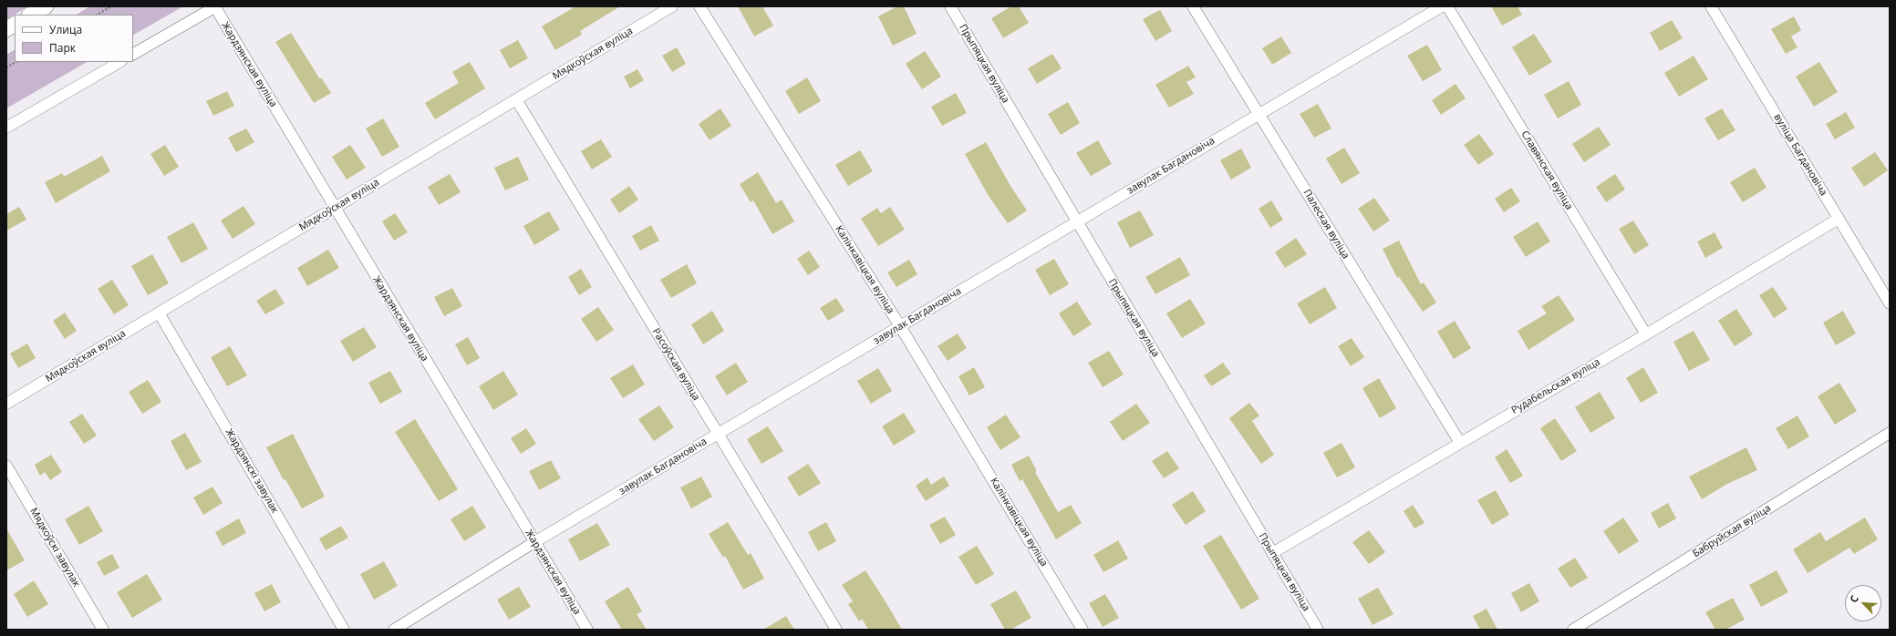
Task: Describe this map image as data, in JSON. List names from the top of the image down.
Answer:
{
  "streets": {
    "street": [
      "Мядкоўская вуліца",
      "Прыпяцкая вуліца",
      "Жардзянская вуліца",
      "вуліца Багдановіча",
      "завулак Багдановіча",
      "Славянская вуліца",
      "Палеская вуліца",
      "Калінкавіцкая вуліца",
      "Расоўская вуліца",
      "Рудабельская вуліца",
      "Жардзянскі завулак",
      "Бабруйская вуліца",
      "Мядкоўскі завулак"
    ]
  },
  "crossings": [
    ["Мядкоўская вуліца", "Жардзянская вуліца"],
    ["Мядкоўская вуліца", "Расоўская вуліца"],
    ["Мядкоўская вуліца", "Жардзянскі завулак"],
    ["Прыпяцкая вуліца", "завулак Багдановіча"],
    ["Прыпяцкая вуліца", "Рудабельская вуліца"],
    ["Жардзянская вуліца", "завулак Багдановіча"],
    ["вуліца Багдановіча", "Рудабельская вуліца"],
    ["завулак Багдановіча", "Палеская вуліца"],
    ["завулак Багдановіча", "Калінкавіцкая вуліца"],
    ["завулак Багдановіча", "Расоўская вуліца"],
    ["Славянская вуліца", "Рудабельская вуліца"],
    ["Палеская вуліца", "Рудабельская вуліца"]
  ],
  "legend": ["Улица", "Парк"],
  "north": "top left"
}
